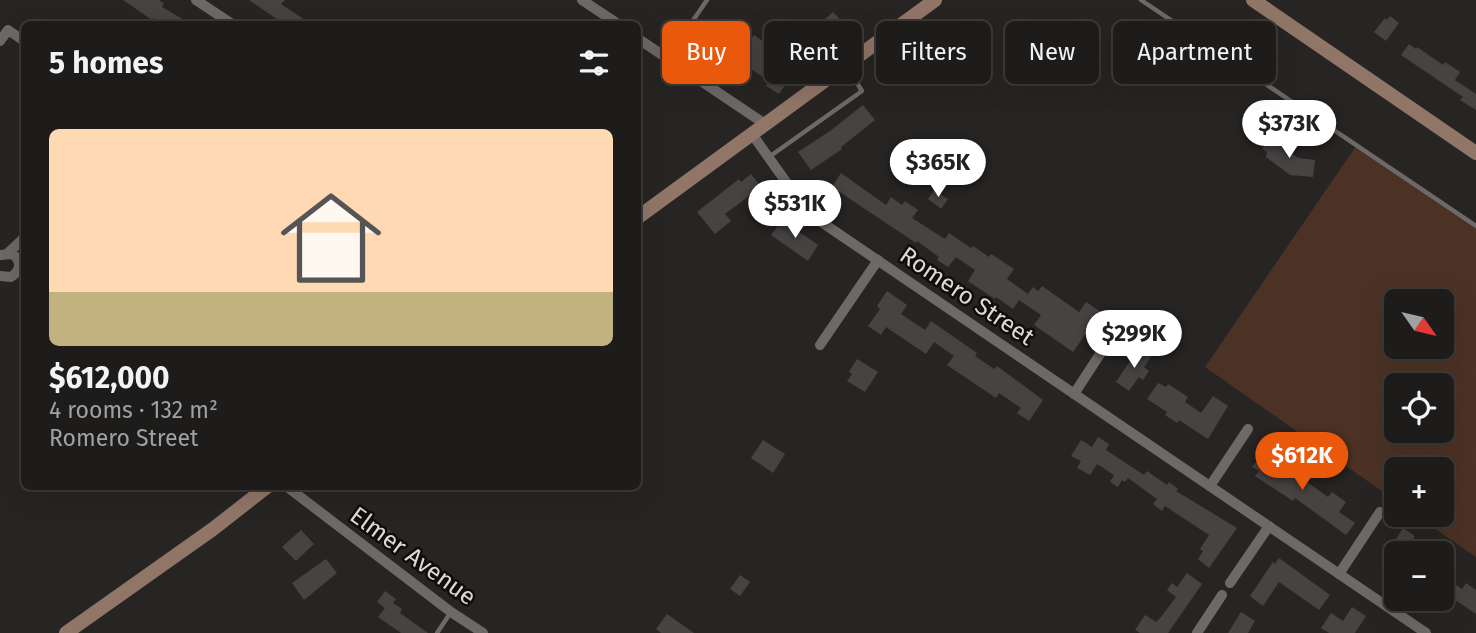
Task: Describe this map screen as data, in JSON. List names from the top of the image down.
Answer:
{
  "streets": {
    "street": ["Romero Street", "Elmer Avenue"]
  },
  "north": "bottom right",
  "page": {
    "chip": [
      "Buy",
      "Rent",
      "Filters",
      "New",
      "Apartment"
    ],
    "heading": "5 homes",
    "price": [
      "$373K",
      "$365K",
      "$531K",
      "$299K",
      "$612K"
    ],
    "list": [
      {
        "name": "$612,000",
        "note": "4 rooms · 132 m² · Romero Street"
      }
    ],
    "map_buttons": ["+", "−"]
  }
}
